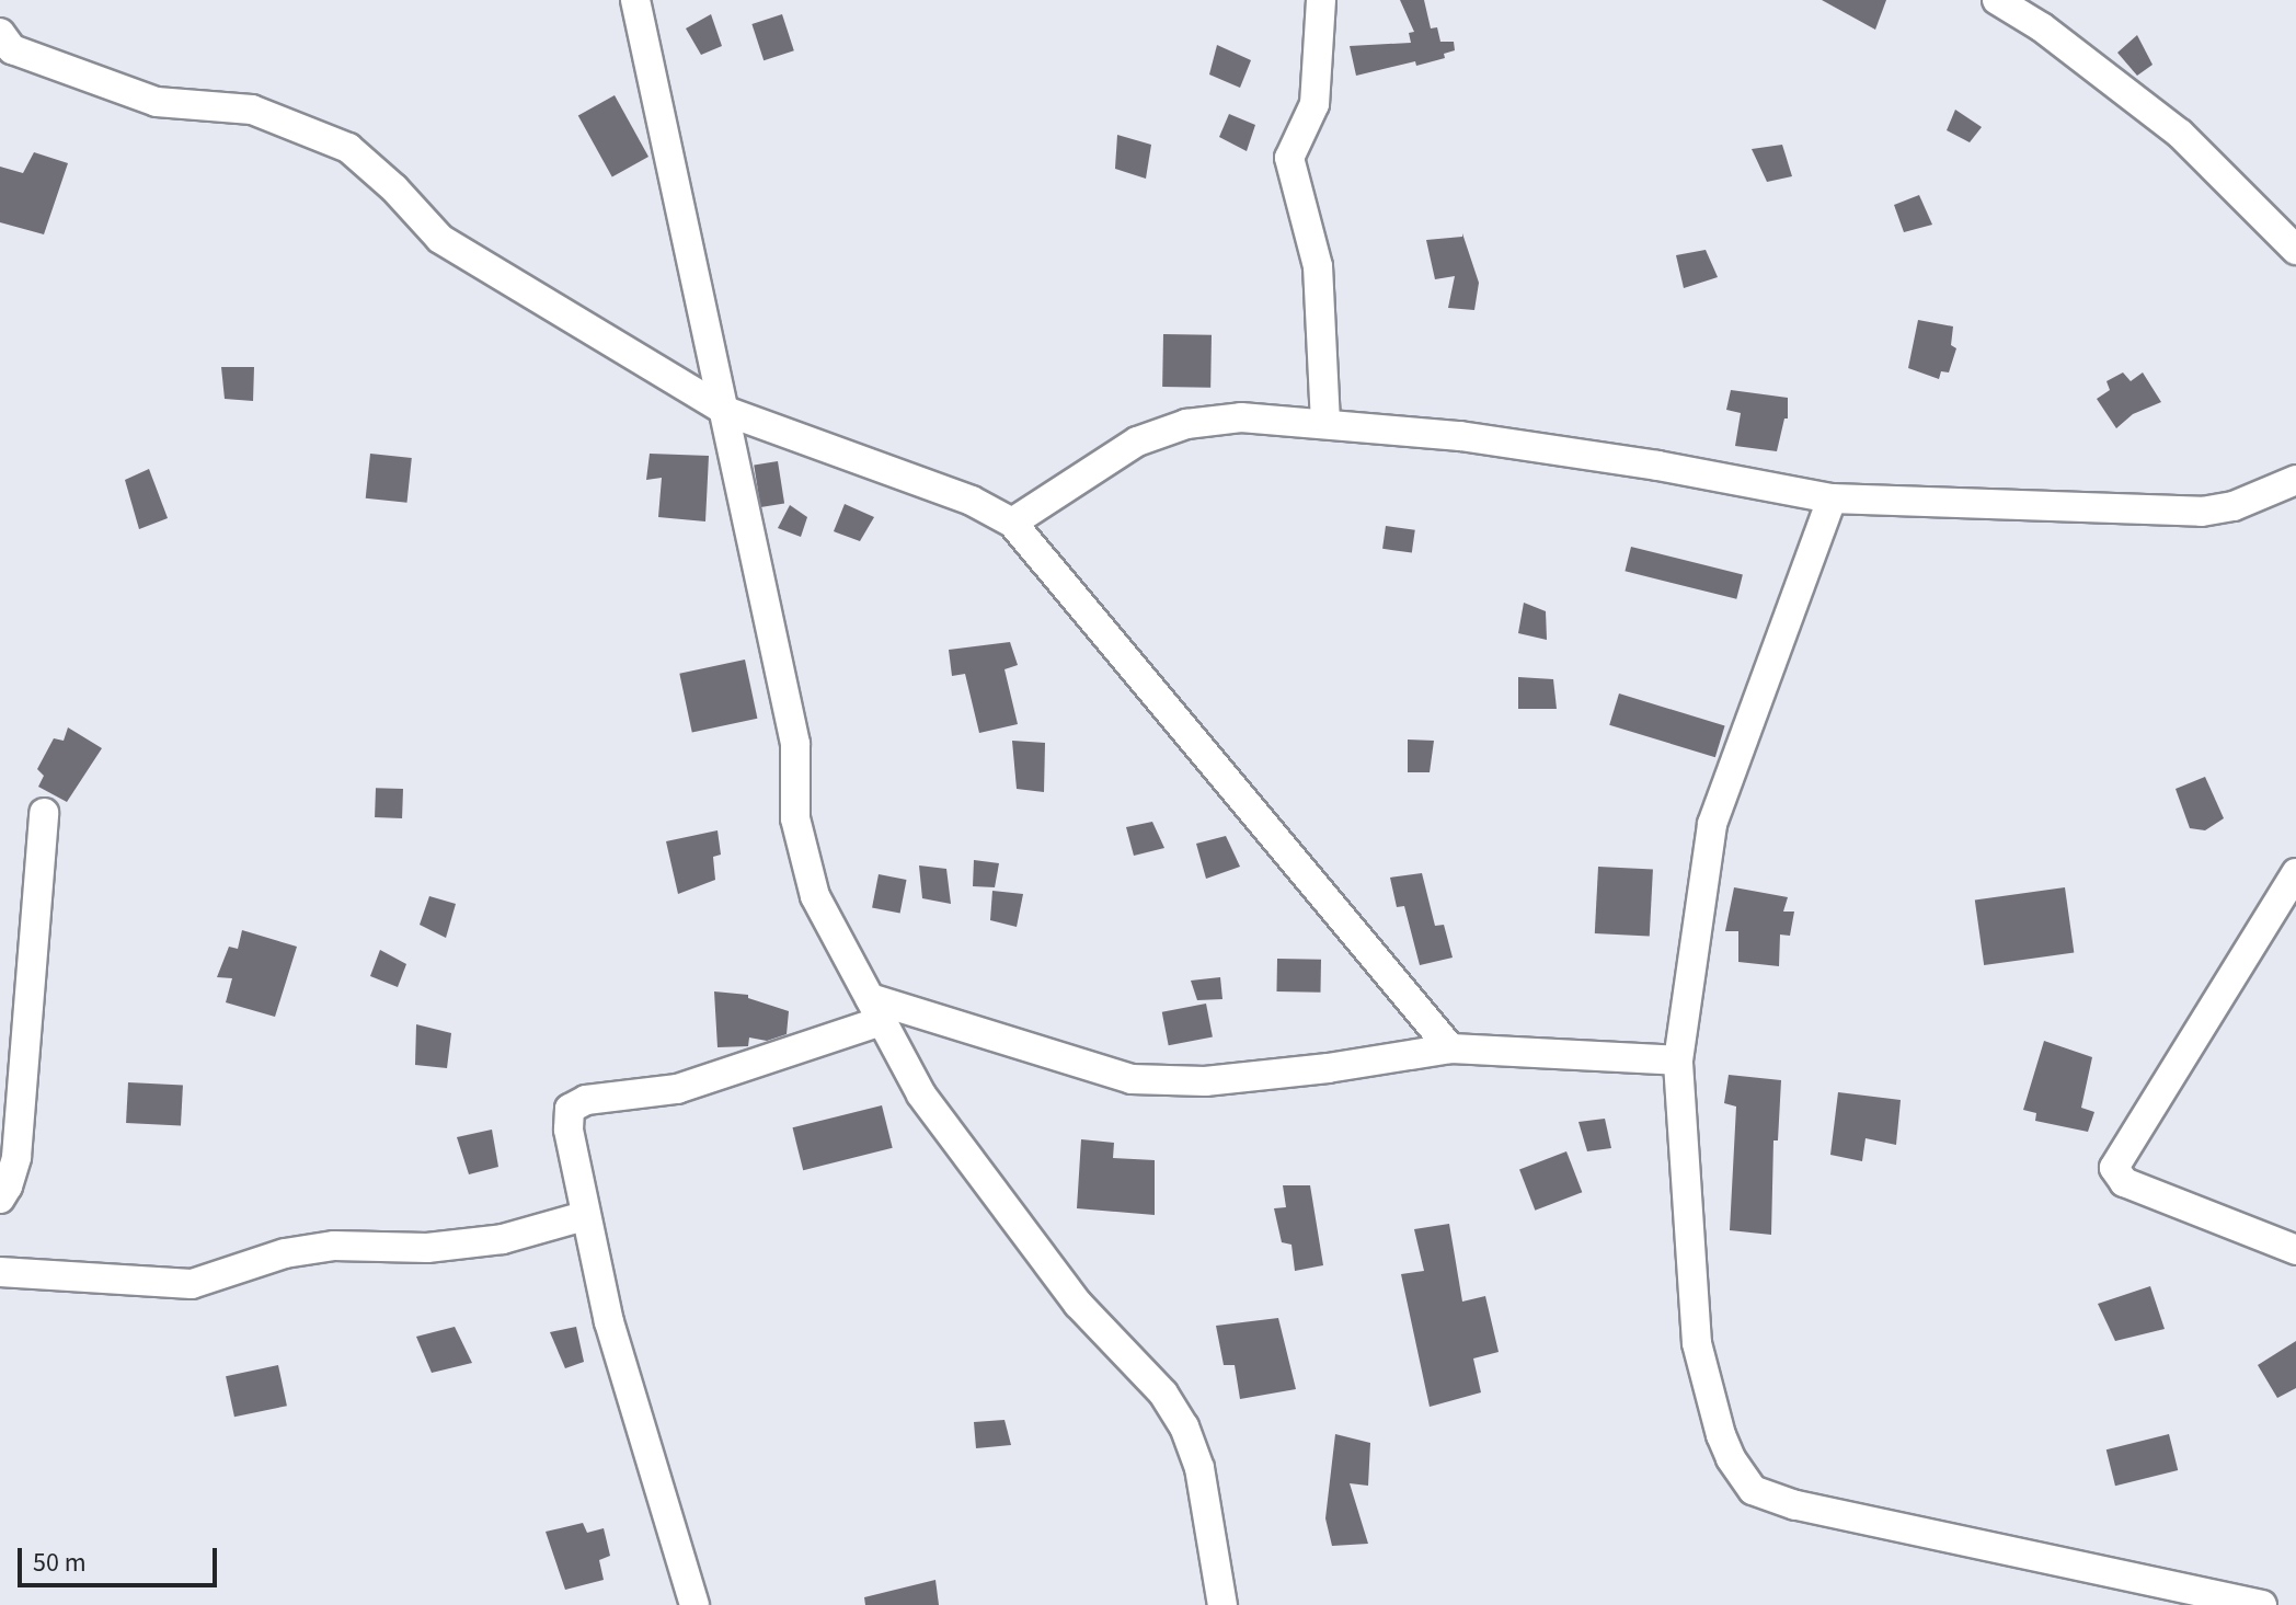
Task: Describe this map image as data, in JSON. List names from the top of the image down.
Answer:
{
  "scale_bar": "50 m"
}
